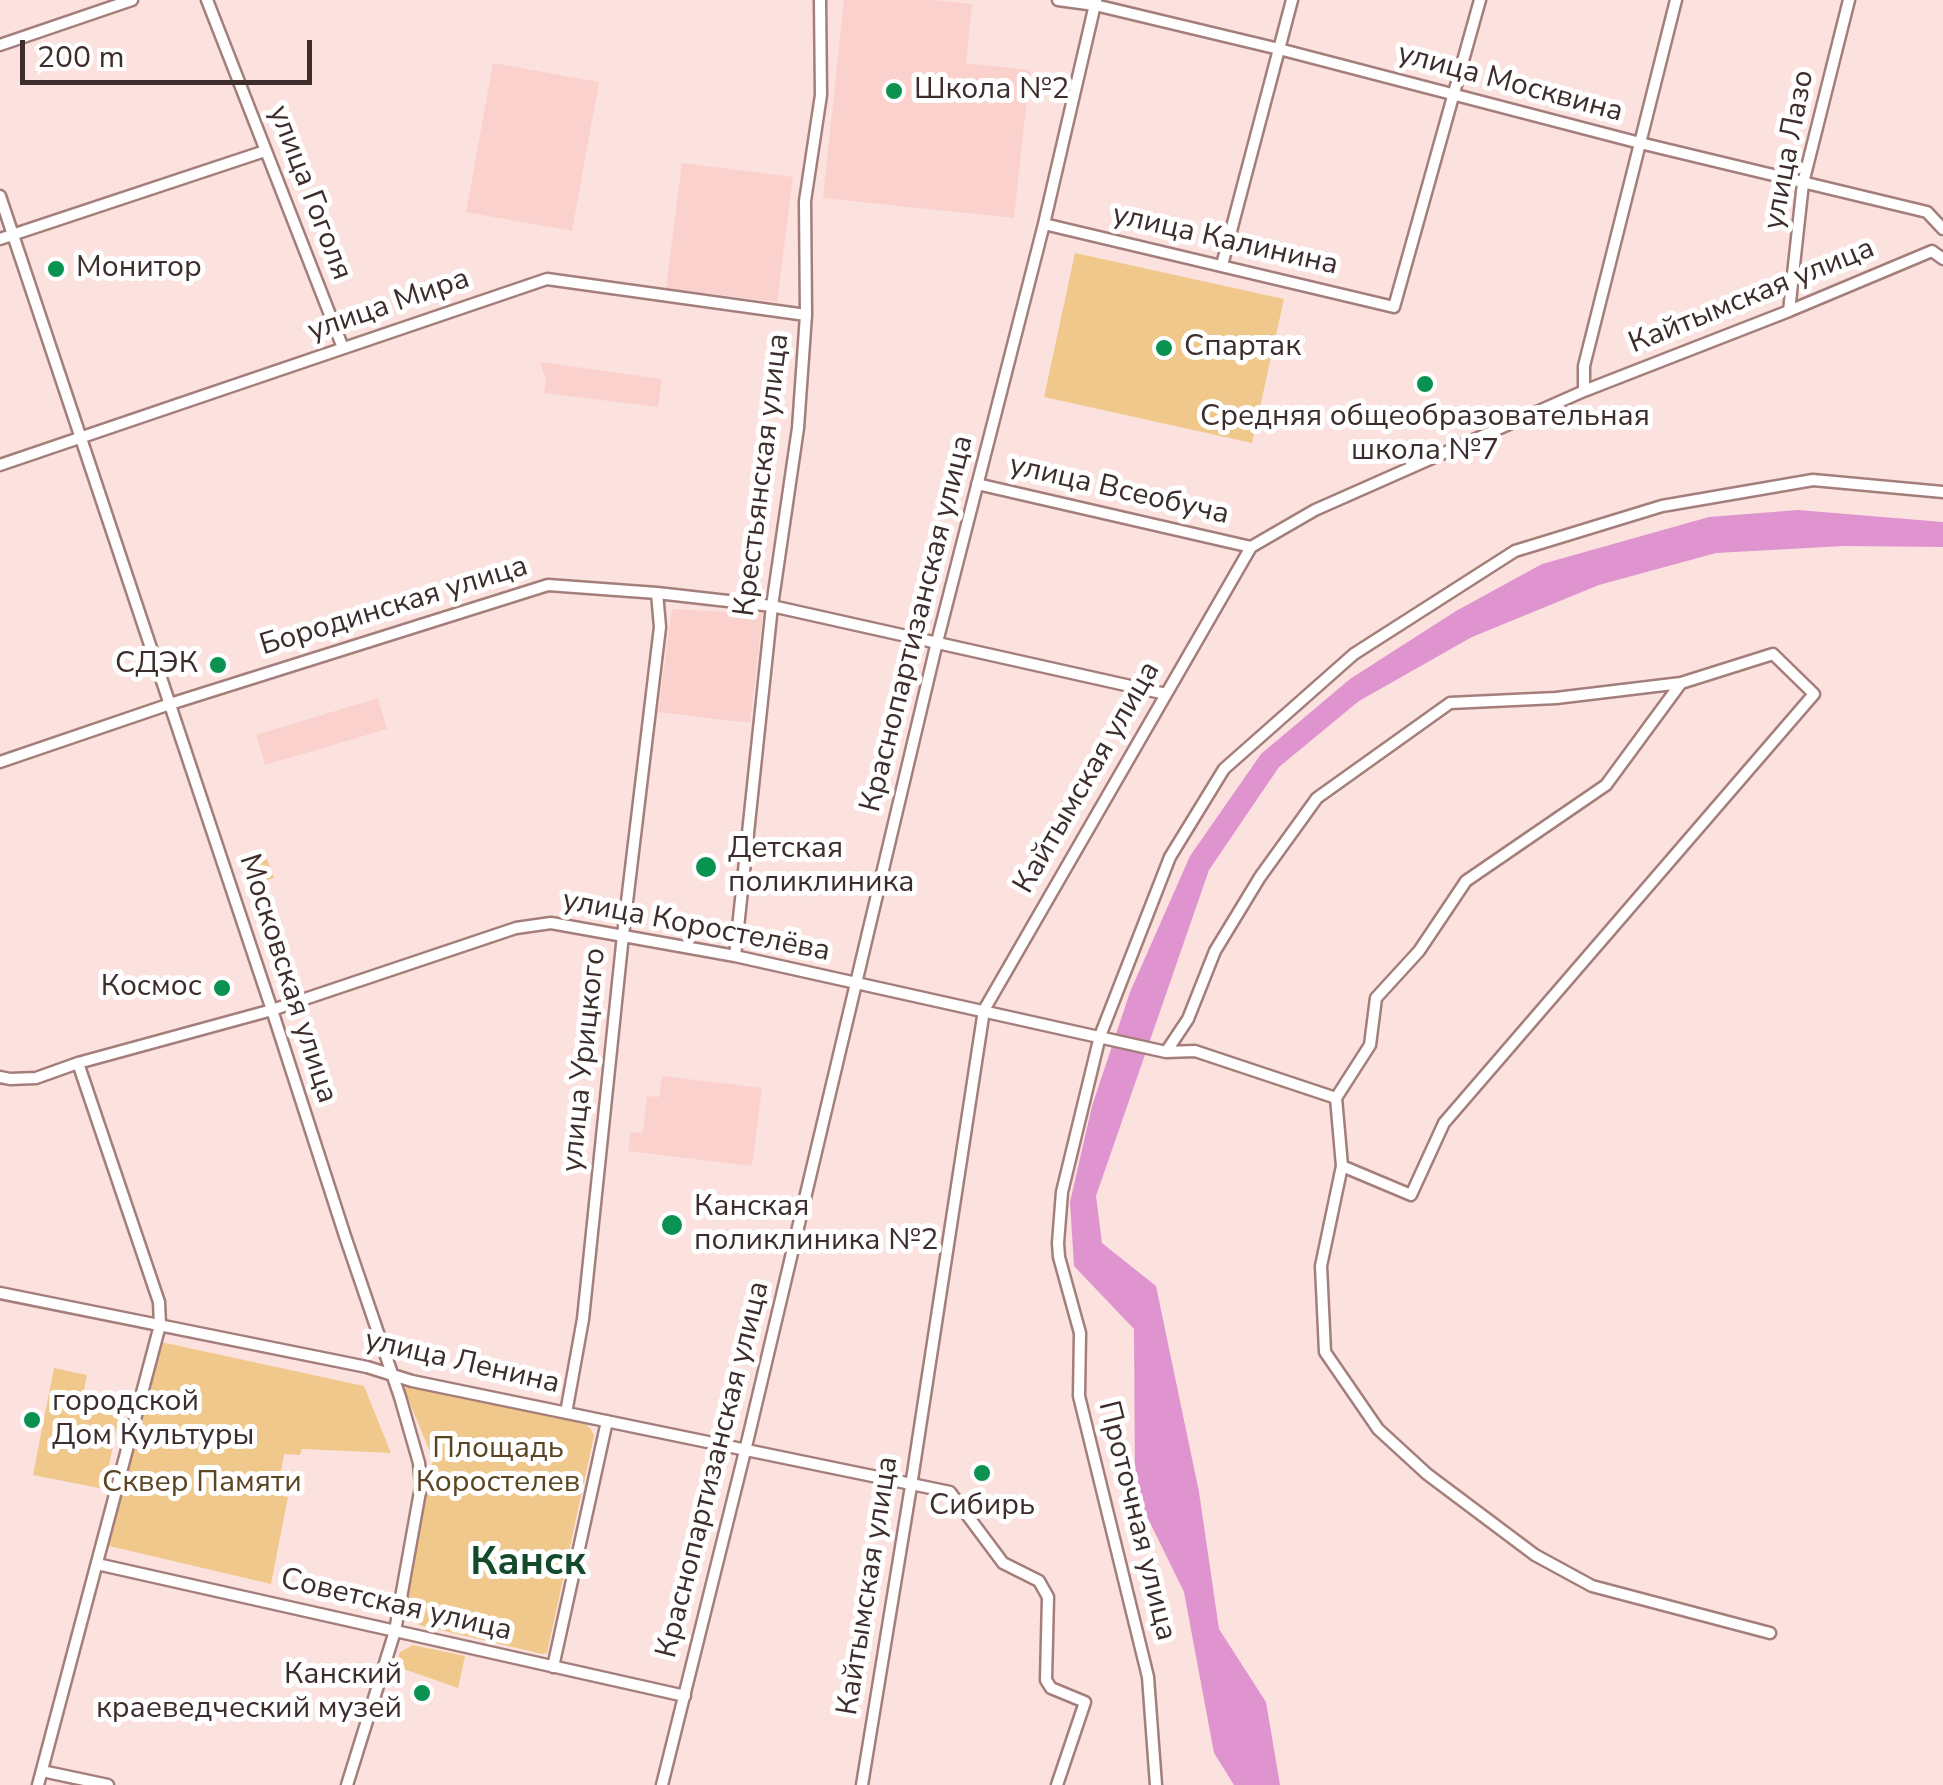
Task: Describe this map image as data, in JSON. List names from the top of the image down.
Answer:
{
  "streets": {
    "street": [
      "улица Москвина",
      "улица Лазо",
      "улица Гоголя",
      "улица Калинина",
      "Кайтымская улица",
      "улица Мира",
      "Крестьянская улица",
      "улица Всеобуча",
      "Бородинская улица",
      "Краснопартизанская улица",
      "улица Коростелёва",
      "Московская улица",
      "улица Урицкого",
      "улица Ленина",
      "Проточная улица",
      "Советская улица"
    ]
  },
  "crossings": [
    ["улица Москвина", "улица Лазо"],
    ["улица Москвина", "улица Калинина"],
    ["улица Москвина", "Краснопартизанская улица"],
    ["улица Лазо", "Кайтымская улица"],
    ["улица Гоголя", "улица Мира"],
    ["улица Калинина", "Краснопартизанская улица"],
    ["Кайтымская улица", "улица Всеобуча"],
    ["Кайтымская улица", "Бородинская улица"],
    ["Кайтымская улица", "улица Коростелёва"],
    ["Кайтымская улица", "улица Ленина"],
    ["улица Мира", "Крестьянская улица"],
    ["улица Мира", "Московская улица"],
    ["Крестьянская улица", "Бородинская улица"],
    ["Крестьянская улица", "улица Коростелёва"],
    ["улица Всеобуча", "Краснопартизанская улица"],
    ["Бородинская улица", "Краснопартизанская улица"],
    ["Бородинская улица", "Московская улица"],
    ["Бородинская улица", "улица Урицкого"],
    ["Краснопартизанская улица", "улица Коростелёва"],
    ["Краснопартизанская улица", "улица Ленина"],
    ["Краснопартизанская улица", "Советская улица"],
    ["улица Коростелёва", "Московская улица"],
    ["улица Коростелёва", "улица Урицкого"],
    ["улица Коростелёва", "Проточная улица"],
    ["Московская улица", "улица Ленина"],
    ["Московская улица", "Советская улица"],
    ["улица Урицкого", "улица Ленина"]
  ],
  "districts": ["Канск"],
  "parks": ["Площадь Коростелев", "Сквер Памяти"],
  "places": [
    "Школа №2",
    "Монитор",
    "Спартак",
    "Средняя общеобразовательная школа №7",
    "СДЭК",
    "Детская поликлиника",
    "Космос",
    "Канская поликлиника №2",
    "городской Дом Культуры",
    "Сибирь",
    "Канский краеведческий музей"
  ],
  "scale_bar": "200 m"
}
